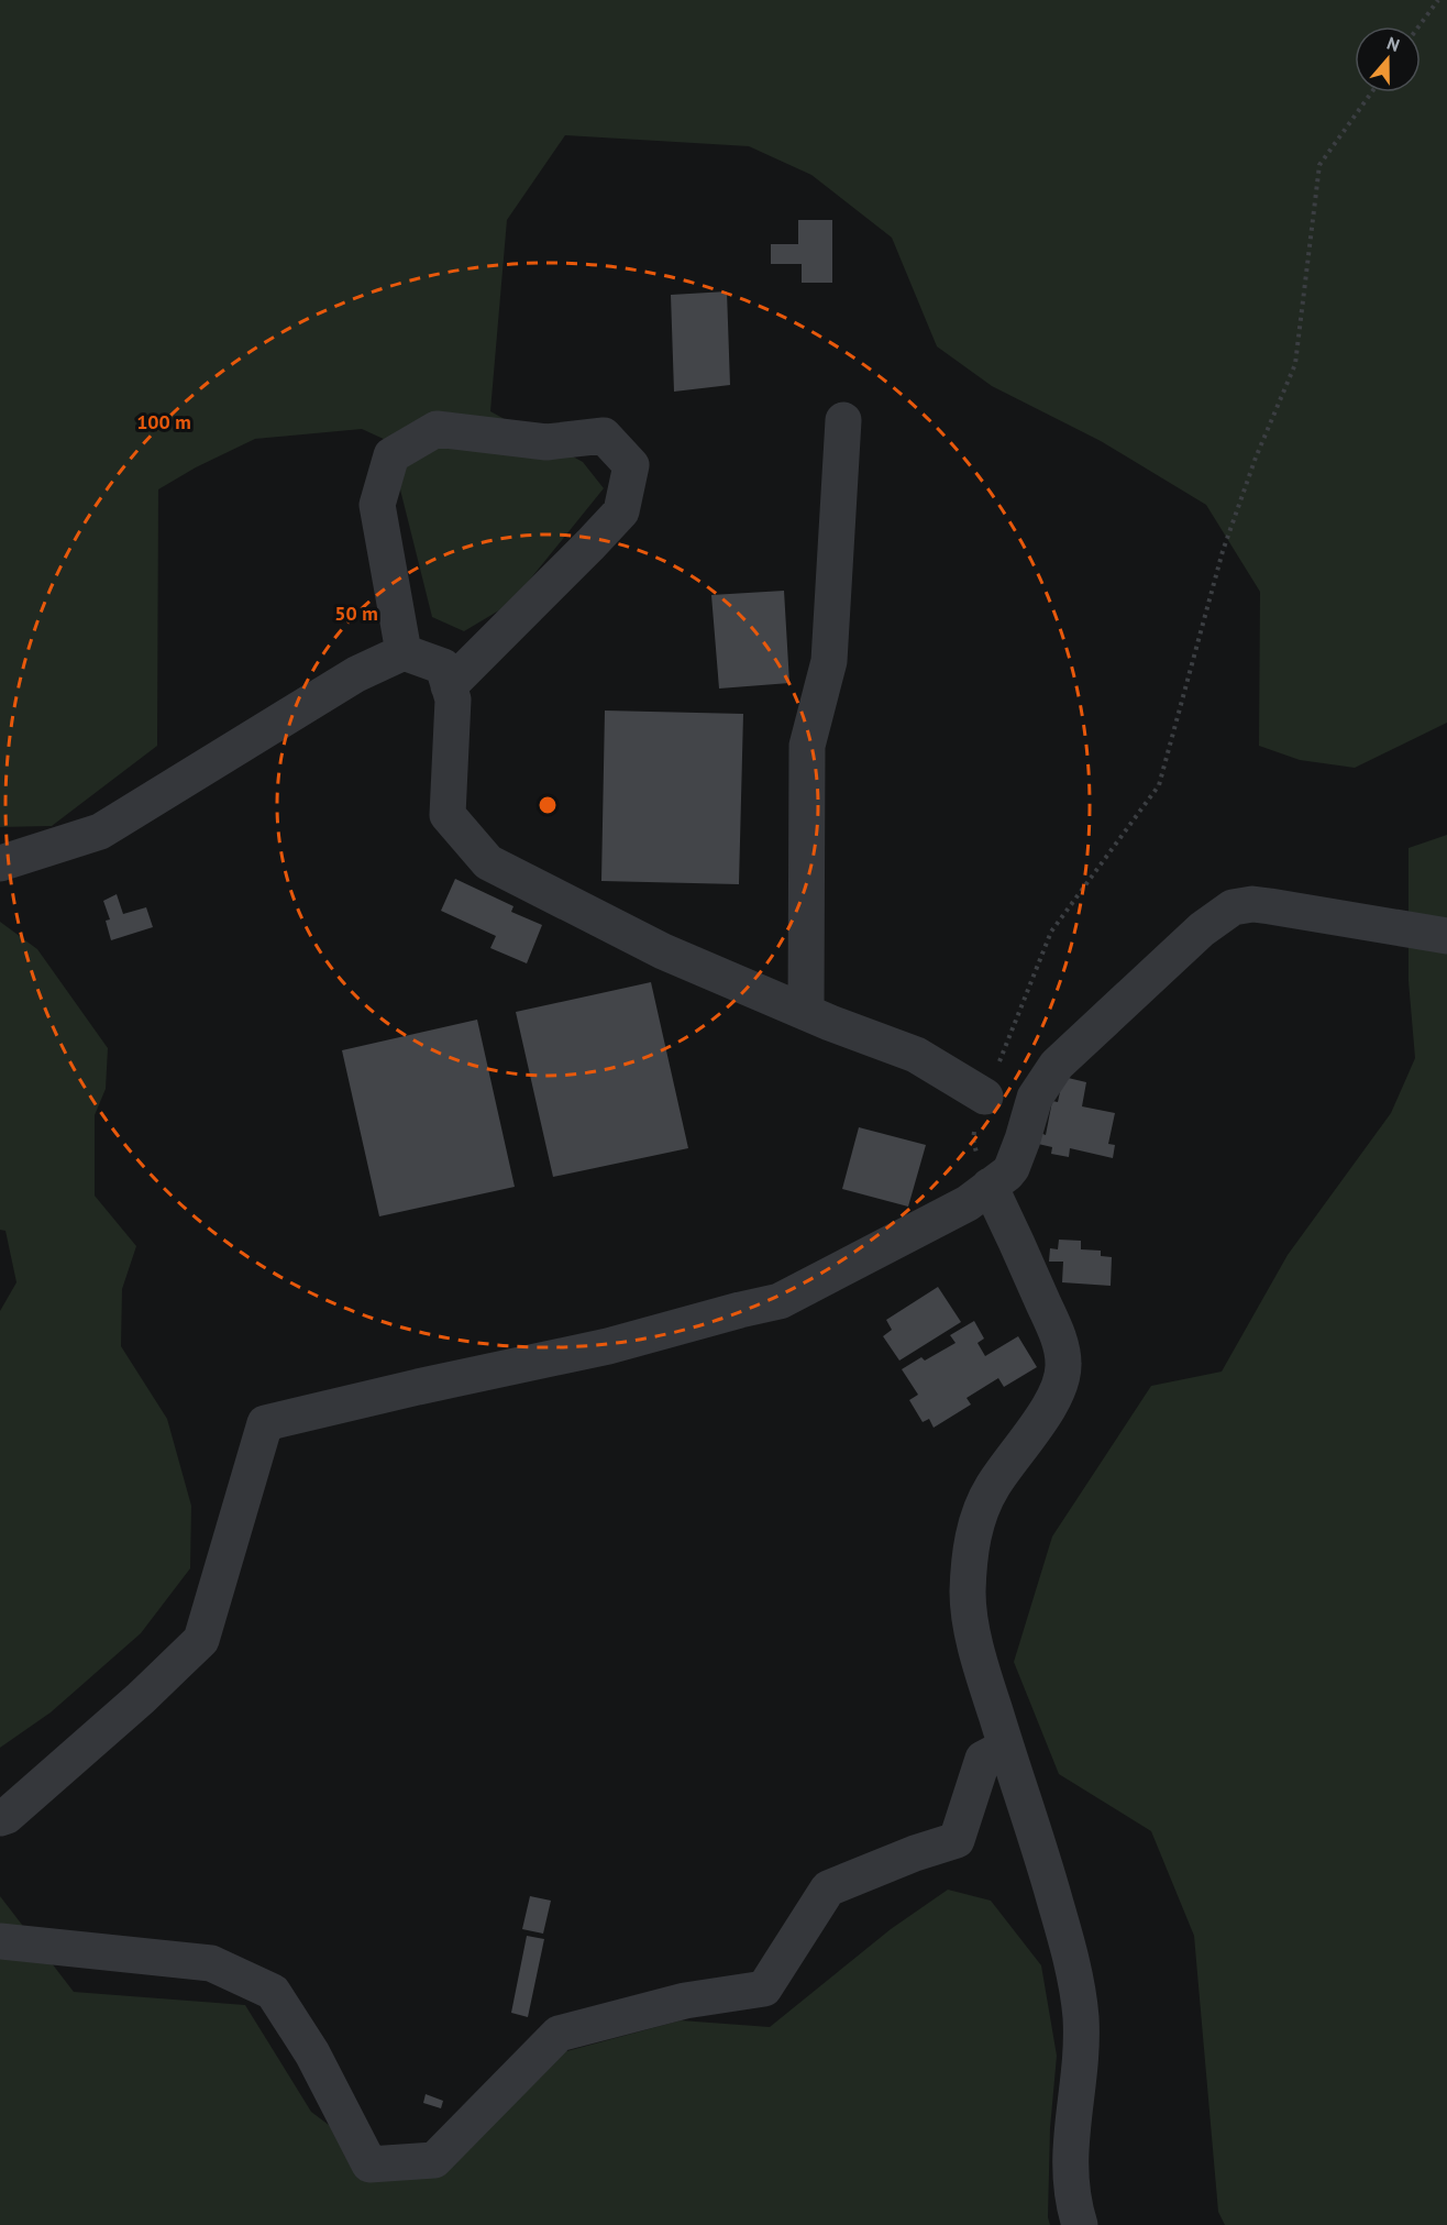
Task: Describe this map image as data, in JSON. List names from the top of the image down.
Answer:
{
  "north": "top",
  "rings": ["100 m", "50 m"]
}
